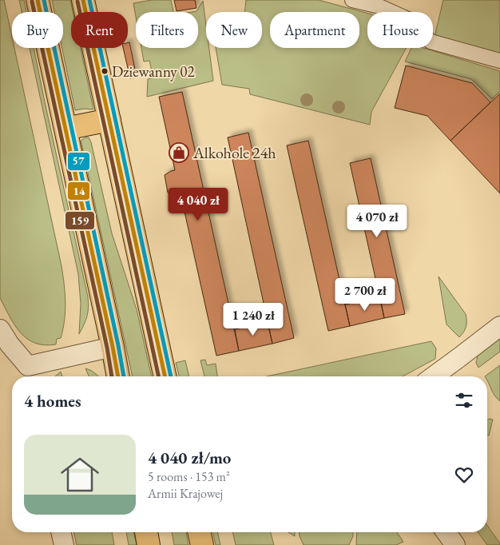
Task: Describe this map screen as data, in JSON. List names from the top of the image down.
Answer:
{
  "places": {
    "other": ["Dziewanny 02"],
    "shop": ["Alkohole 24h"]
  },
  "lines": ["transit line 14", "transit line 57", "transit line 159"],
  "page": {
    "chip": [
      "Buy",
      "Rent",
      "Filters",
      "New",
      "Apartment",
      "House"
    ],
    "price": [
      "4 040 zł",
      "4 070 zł",
      "2 700 zł",
      "1 240 zł"
    ],
    "heading": "4 homes",
    "list": [
      {
        "name": "4 040 zł/mo",
        "note": "5 rooms · 153 m² · Armii Krajowej"
      }
    ]
  }
}
